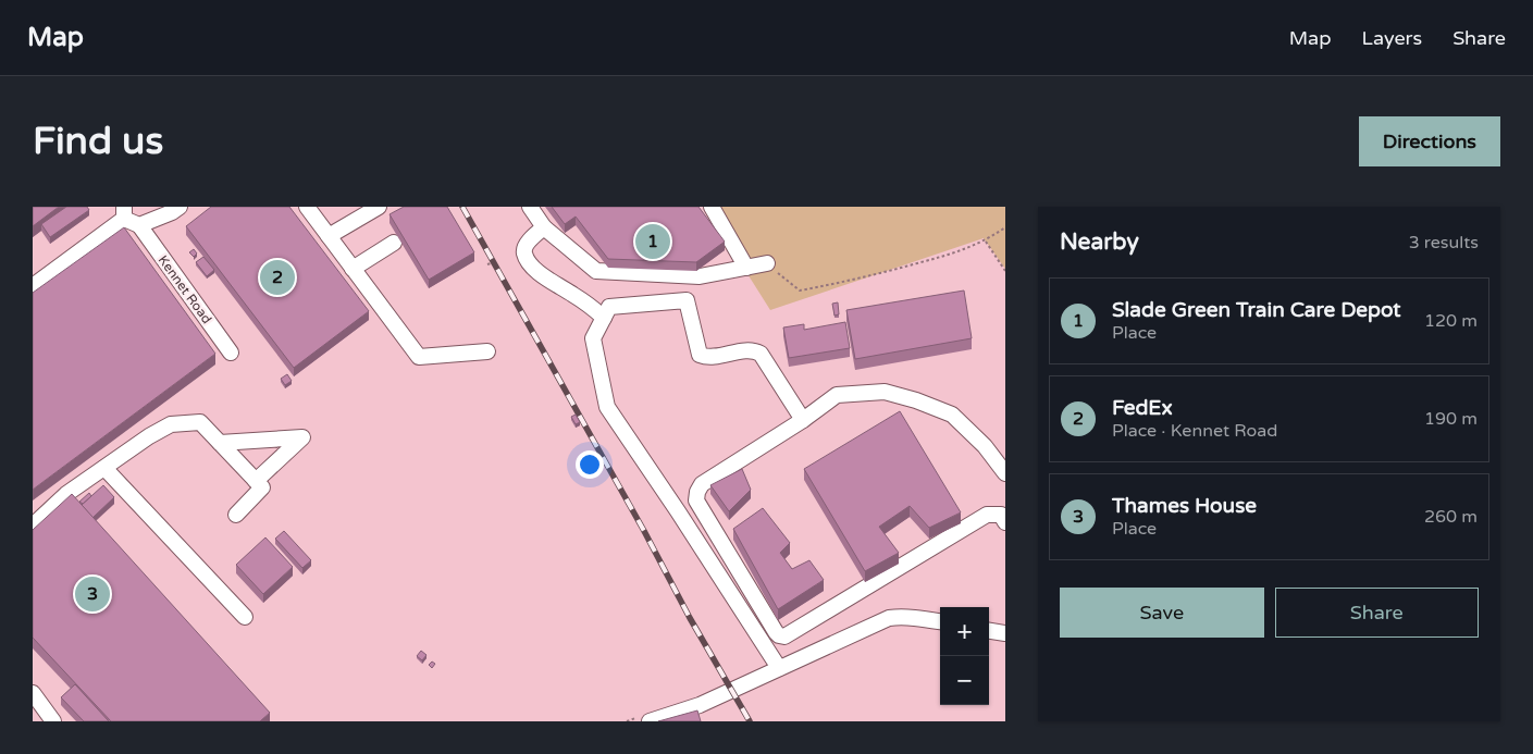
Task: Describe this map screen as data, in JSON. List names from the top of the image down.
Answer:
{
  "streets": {
    "street": ["Kennet Road"]
  },
  "page": {
    "header": "Map",
    "nav": ["Map", "Layers", "Share"],
    "buttons": [
      "Directions",
      ["Save", "Share"]
    ],
    "title": "Find us",
    "heading": ["Nearby", "3 results"],
    "pins": ["1", "2", "3"],
    "list": [
      {
        "mark": "1",
        "name": "Slade Green Train Care Depot",
        "note": "Place",
        "value": "120 m"
      },
      {
        "mark": "2",
        "name": "FedEx",
        "note": "Place · Kennet Road",
        "value": "190 m"
      },
      {
        "mark": "3",
        "name": "Thames House",
        "note": "Place",
        "value": "260 m"
      }
    ],
    "map_buttons": ["+", "−"]
  }
}
